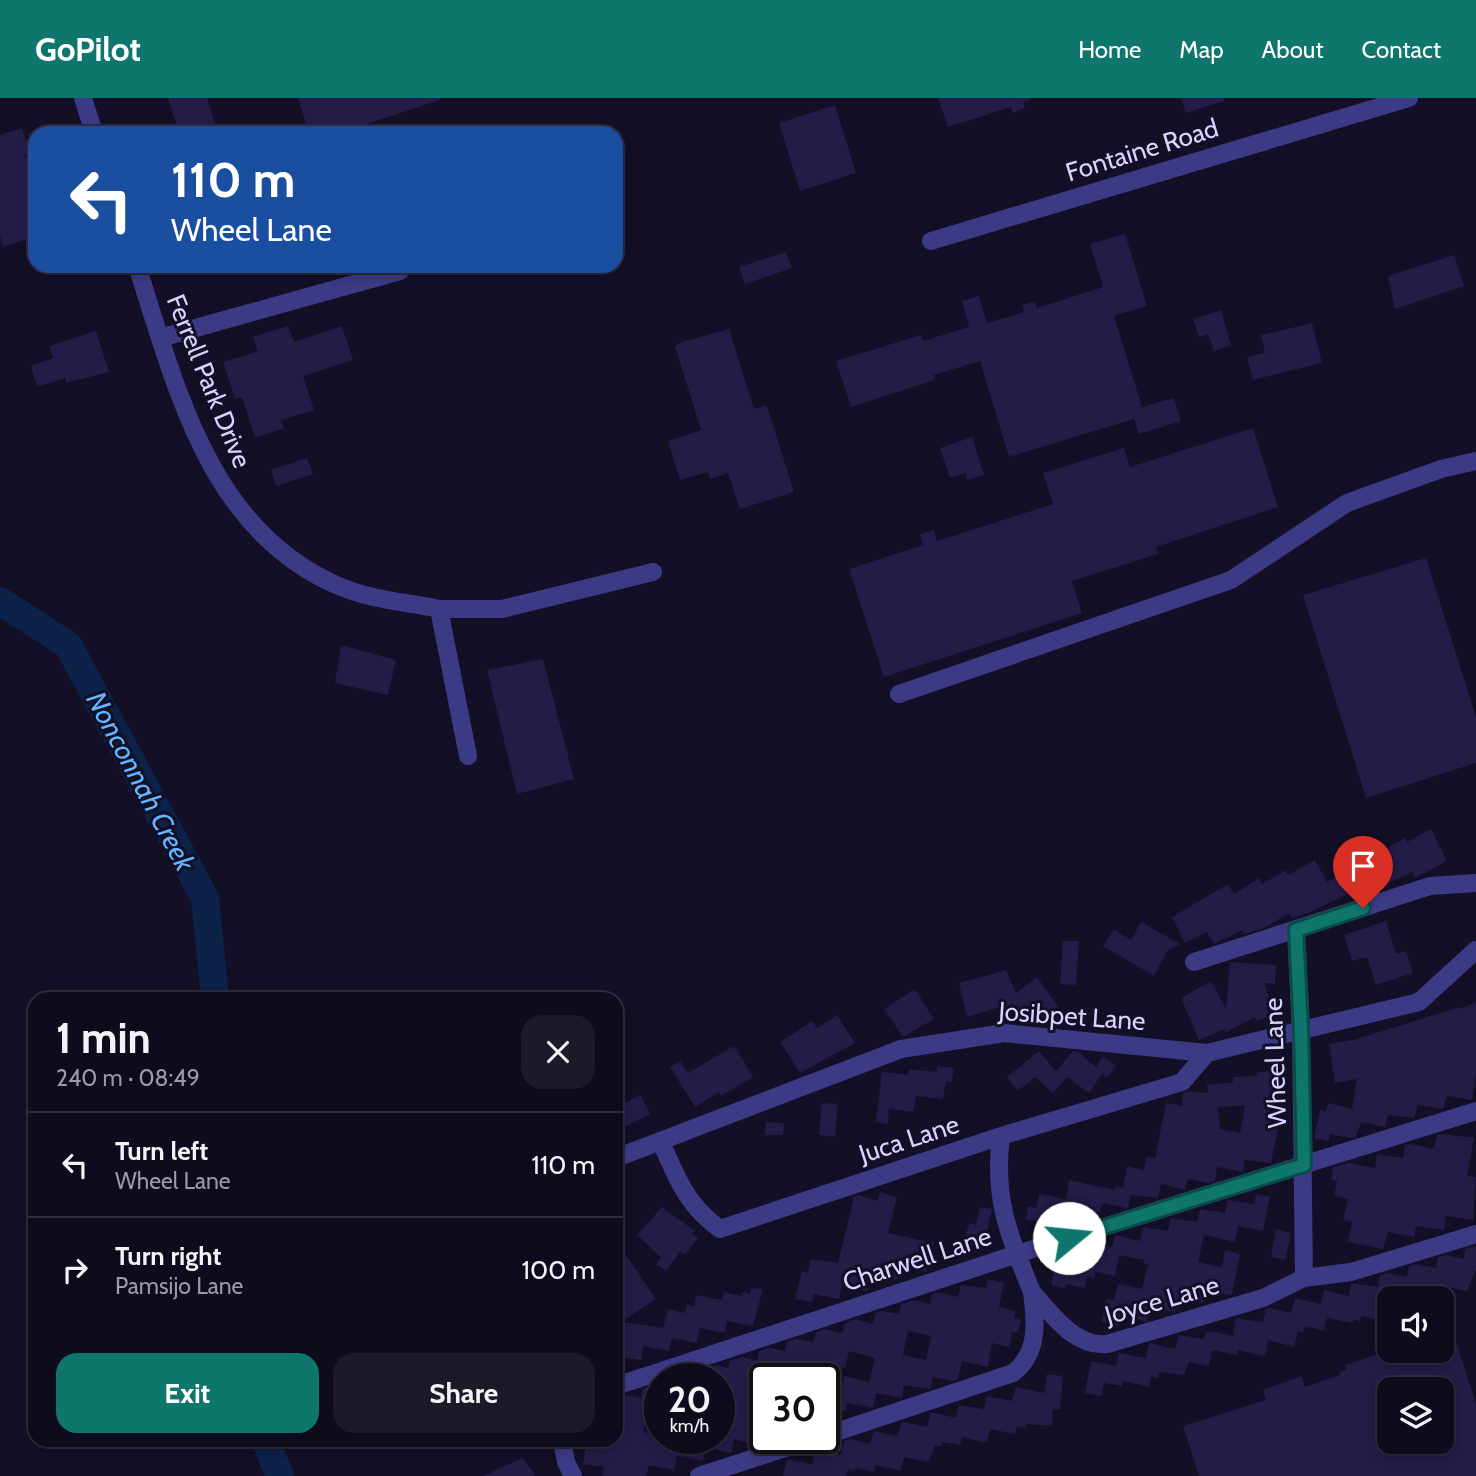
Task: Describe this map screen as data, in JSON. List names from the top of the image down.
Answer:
{
  "streets": {
    "street": [
      "Fontaine Road",
      "Ferrell Park Drive",
      "Josibpet Lane",
      "Wheel Lane",
      "Juca Lane",
      "Charwell Lane",
      "Joyce Lane"
    ]
  },
  "crossings": [
    ["Josibpet Lane", "Wheel Lane"],
    ["Josibpet Lane", "Juca Lane"],
    ["Wheel Lane", "Charwell Lane"],
    ["Wheel Lane", "Joyce Lane"]
  ],
  "water": ["Nonconnah Creek"],
  "page": {
    "header": "GoPilot",
    "nav": [
      "Home",
      "Map",
      "About",
      "Contact"
    ],
    "turn": ["110 m", "Wheel Lane"],
    "heading": ["1 min", "240 m · 08:49"],
    "list": [
      {
        "name": "Turn left",
        "note": "Wheel Lane",
        "value": "110 m"
      },
      {
        "name": "Turn right",
        "note": "Pamsijo Lane",
        "value": "100 m"
      }
    ],
    "buttons": ["Exit", "Share"],
    "speed": "20 km/h",
    "limit": "30"
  }
}
